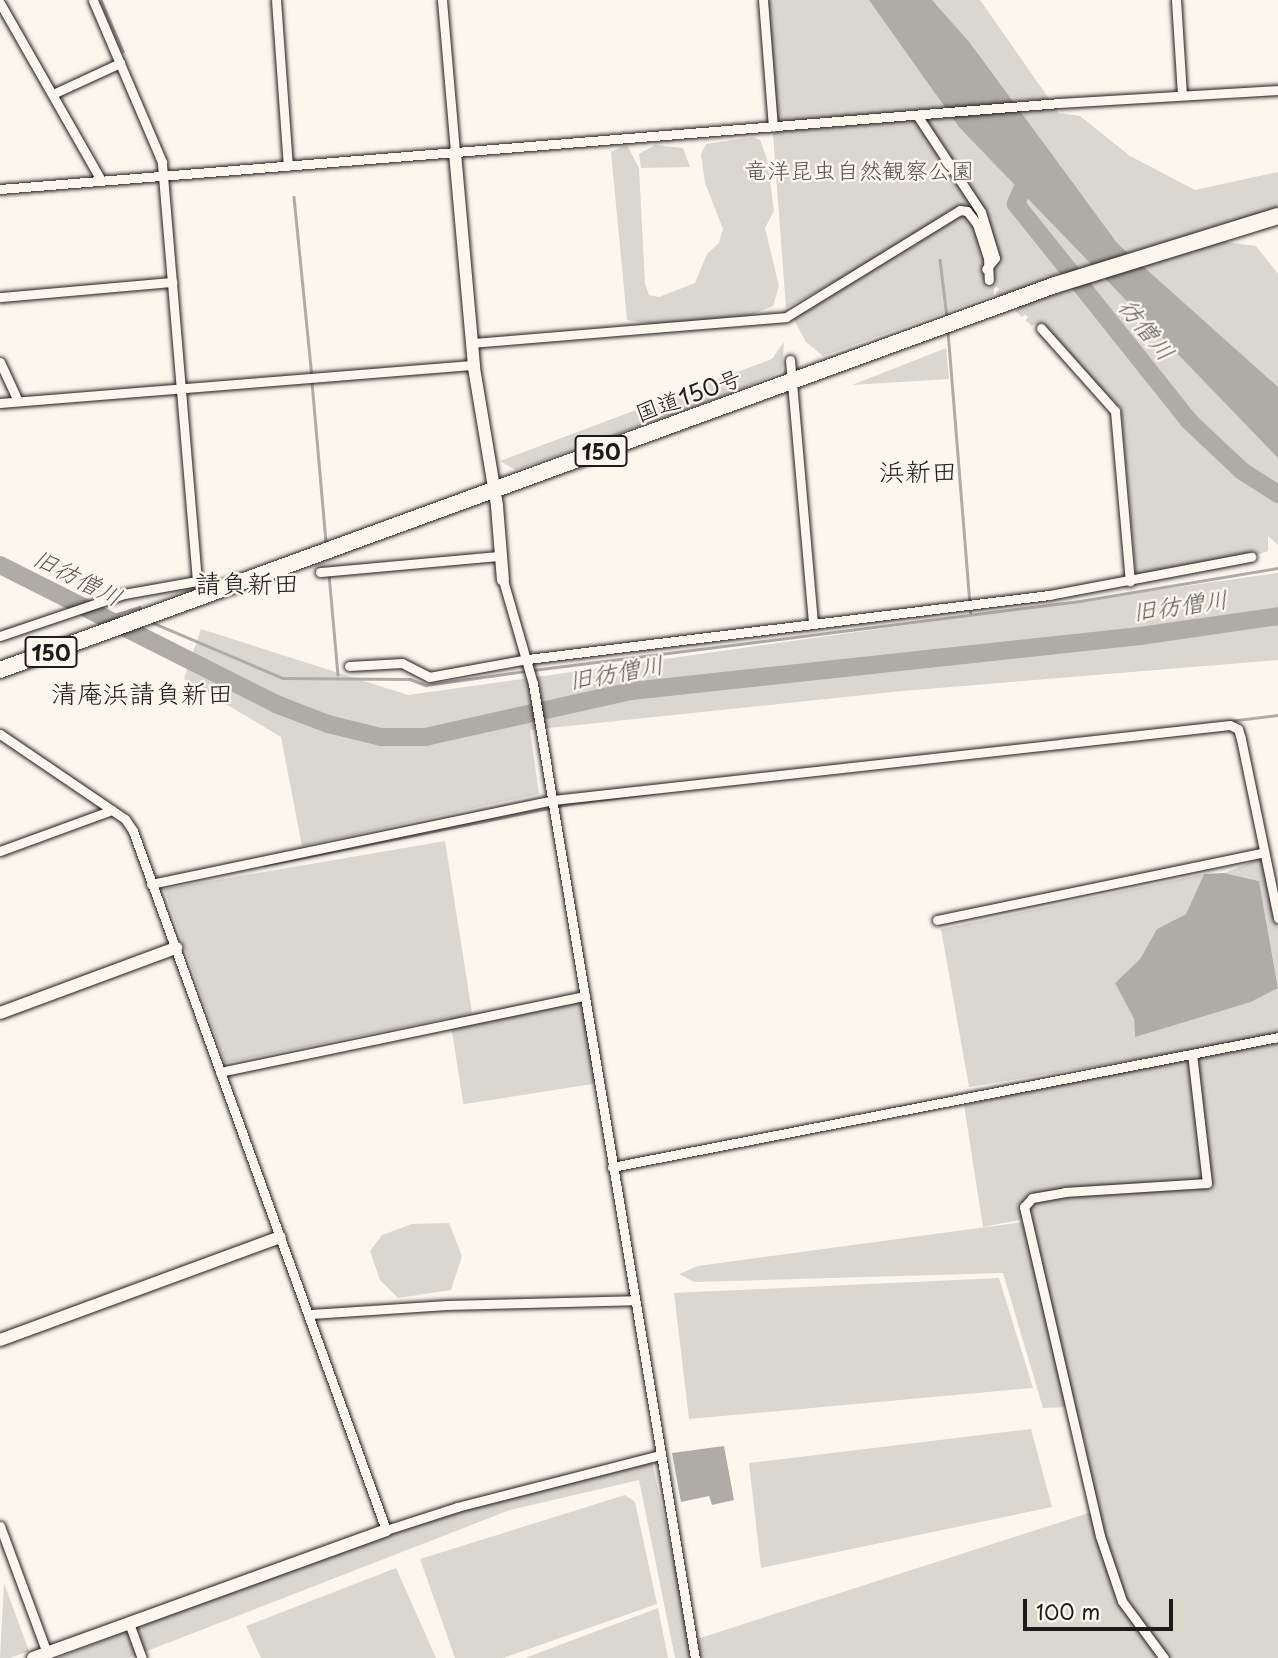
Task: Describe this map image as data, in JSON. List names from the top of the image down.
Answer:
{
  "streets": {
    "highway": ["国道150号", "150"]
  },
  "districts": ["浜新田", "請負新田", "清庵浜請負新田"],
  "water": ["彷僧川", "旧彷僧川"],
  "parks": ["竜洋昆虫自然観察公園"],
  "scale_bar": "100 m"
}
